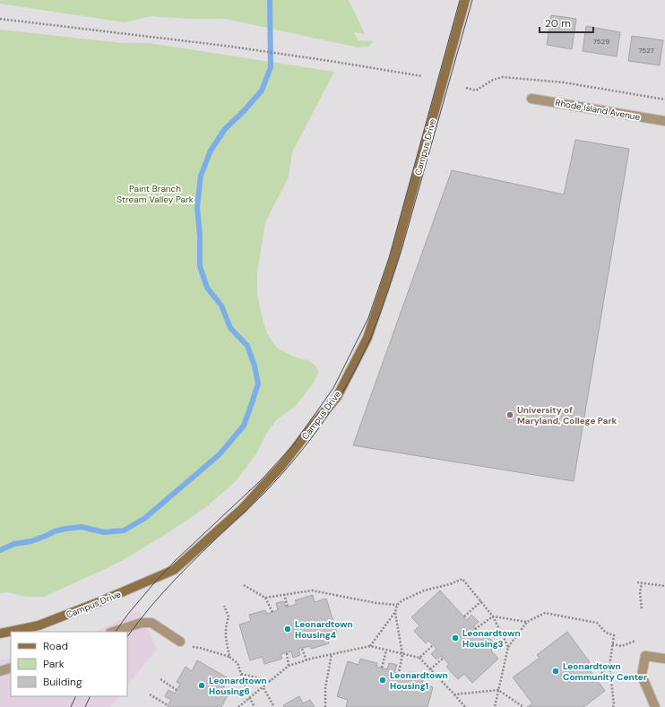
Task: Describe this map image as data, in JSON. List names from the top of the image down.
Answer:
{
  "streets": {
    "main road": ["Campus Drive"],
    "street": ["Rhode Island Avenue"]
  },
  "parks": ["Paint Branch Stream Valley Park"],
  "places": [
    "University of Maryland, College Park",
    "Leonardtown Housing4",
    "Leonardtown Housing3",
    "Leonardtown Community Center",
    "Leonardtown Housing1",
    "Leonardtown Housing6"
  ],
  "house_numbers": ["7529", "7527"],
  "legend": ["Road", "Park", "Building"],
  "scale_bar": "20 m"
}
